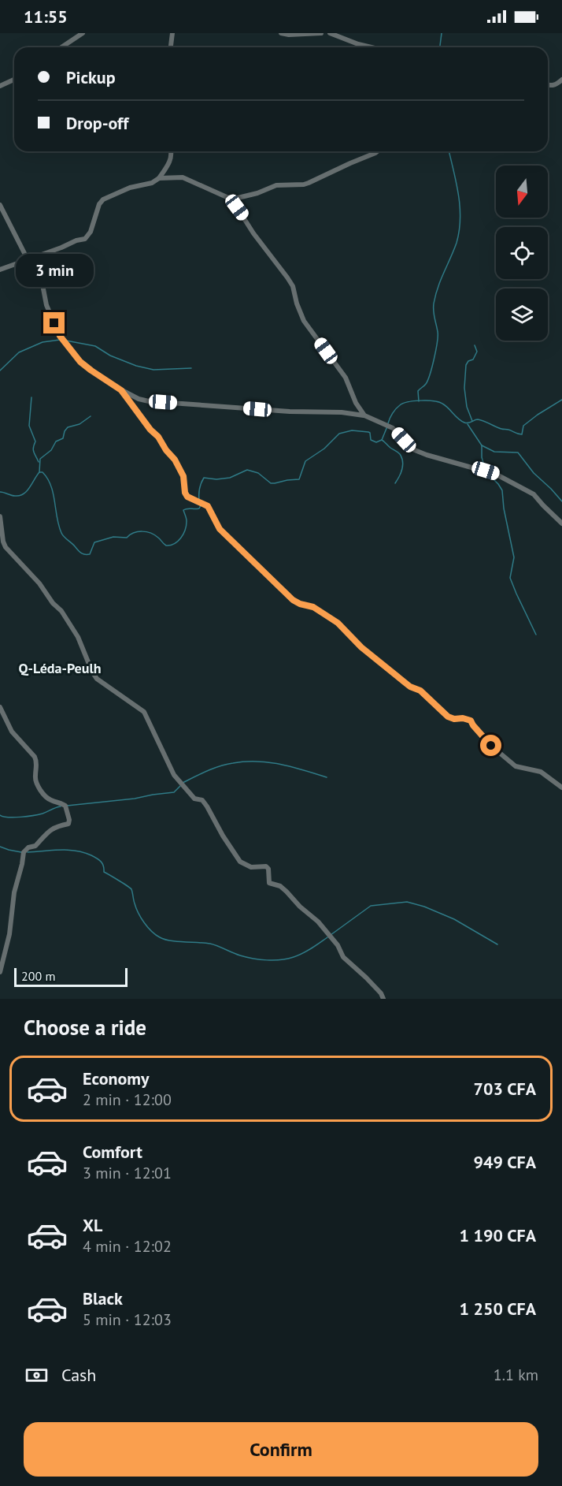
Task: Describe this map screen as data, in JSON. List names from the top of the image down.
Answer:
{
  "districts": ["Q-Léda-Peulh"],
  "scale_bar": "200 m",
  "north": "bottom",
  "page": {
    "status": "11:55",
    "banner": ["Pickup", "Drop-off"],
    "bubble": "3 min",
    "scale": "200 m",
    "heading": "Choose a ride",
    "list": [
      {
        "name": "Economy",
        "note": "2 min · 12:00",
        "value": "703 CFA"
      },
      {
        "name": "Comfort",
        "note": "3 min · 12:01",
        "value": "949 CFA"
      },
      {
        "name": "XL",
        "note": "4 min · 12:02",
        "value": "1 190 CFA"
      },
      {
        "name": "Black",
        "note": "5 min · 12:03",
        "value": "1 250 CFA"
      }
    ],
    "pay": ["Cash", "1.1 km"],
    "buttons": "Confirm"
  }
}
